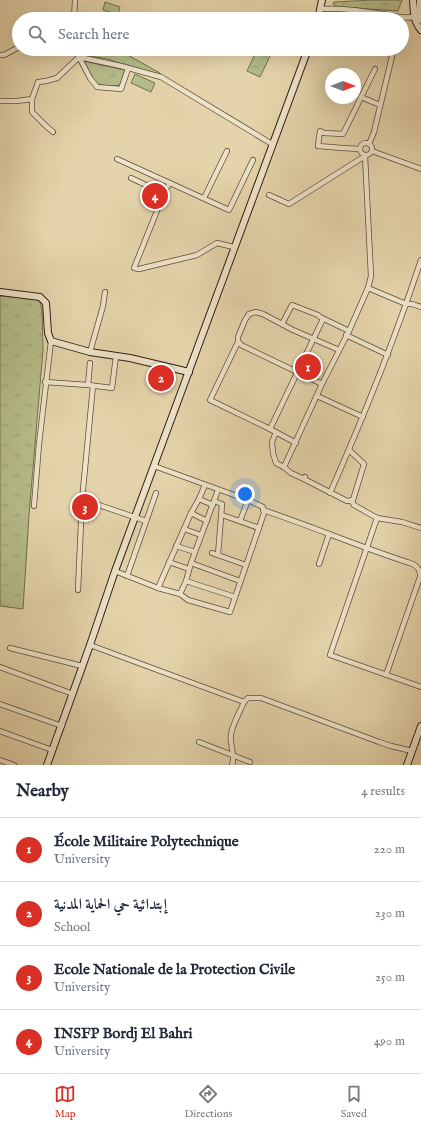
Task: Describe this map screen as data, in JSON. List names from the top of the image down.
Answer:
{
  "north": "right",
  "page": {
    "search": "Search here",
    "pins": [
      "4",
      "1",
      "2",
      "3"
    ],
    "heading": ["Nearby", "4 results"],
    "list": [
      {
        "mark": "1",
        "name": "École Militaire Polytechnique",
        "note": "University",
        "value": "220 m"
      },
      {
        "mark": "2",
        "name": "إبتدائية حي الحماية المدنية",
        "note": "School",
        "value": "230 m"
      },
      {
        "mark": "3",
        "name": "Ecole Nationale de la Protection Civile",
        "note": "University",
        "value": "250 m"
      },
      {
        "mark": "4",
        "name": "INSFP Bordj El Bahri",
        "note": "University",
        "value": "490 m"
      }
    ],
    "nav": ["Map", "Directions", "Saved"]
  }
}
